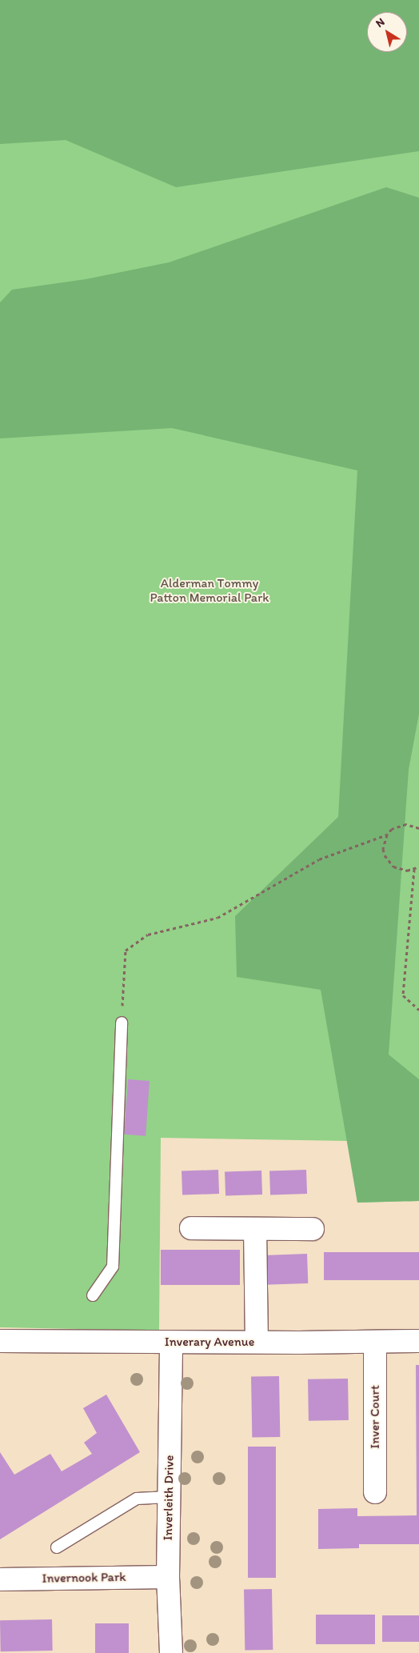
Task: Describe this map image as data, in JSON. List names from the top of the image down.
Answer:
{
  "streets": {
    "street": [
      "Inverary Avenue",
      "Inver Court",
      "Inverleith Drive",
      "Invernook Park"
    ]
  },
  "crossings": [
    ["Inverary Avenue", "Inver Court"],
    ["Inverary Avenue", "Inverleith Drive"],
    ["Inverleith Drive", "Invernook Park"]
  ],
  "parks": ["Alderman Tommy Patton Memorial Park"],
  "north": "top left"
}
